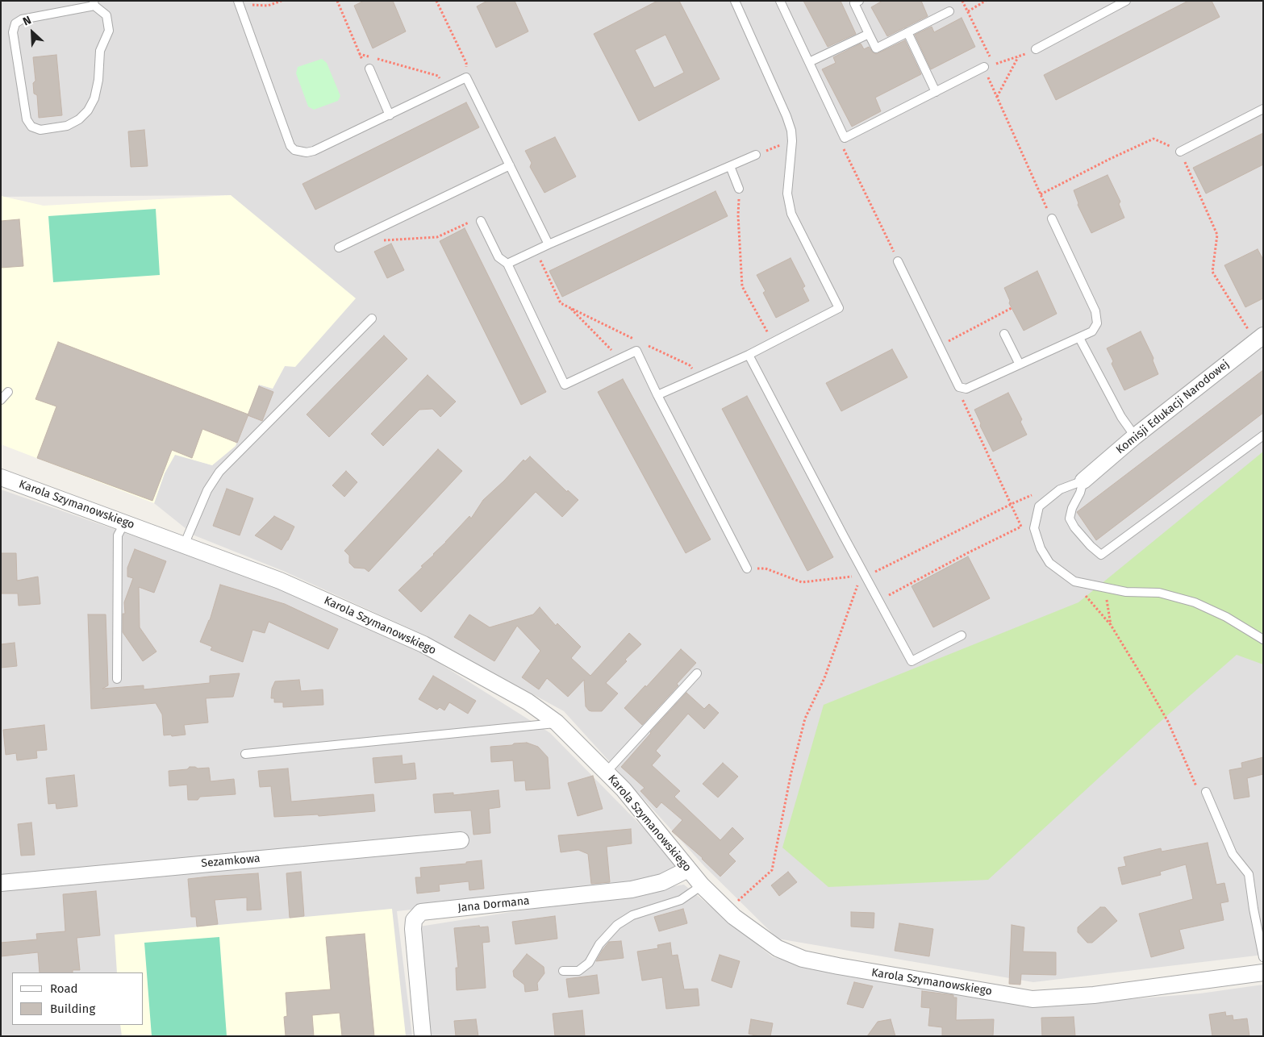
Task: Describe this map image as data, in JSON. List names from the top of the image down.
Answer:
{
  "streets": {
    "street": [
      "Komisji Edukacji Narodowej",
      "Karola Szymanowskiego",
      "Sezamkowa",
      "Jana Dormana"
    ]
  },
  "crossings": [
    ["Karola Szymanowskiego", "Jana Dormana"]
  ],
  "legend": ["Road", "Building"],
  "north": "top left"
}
